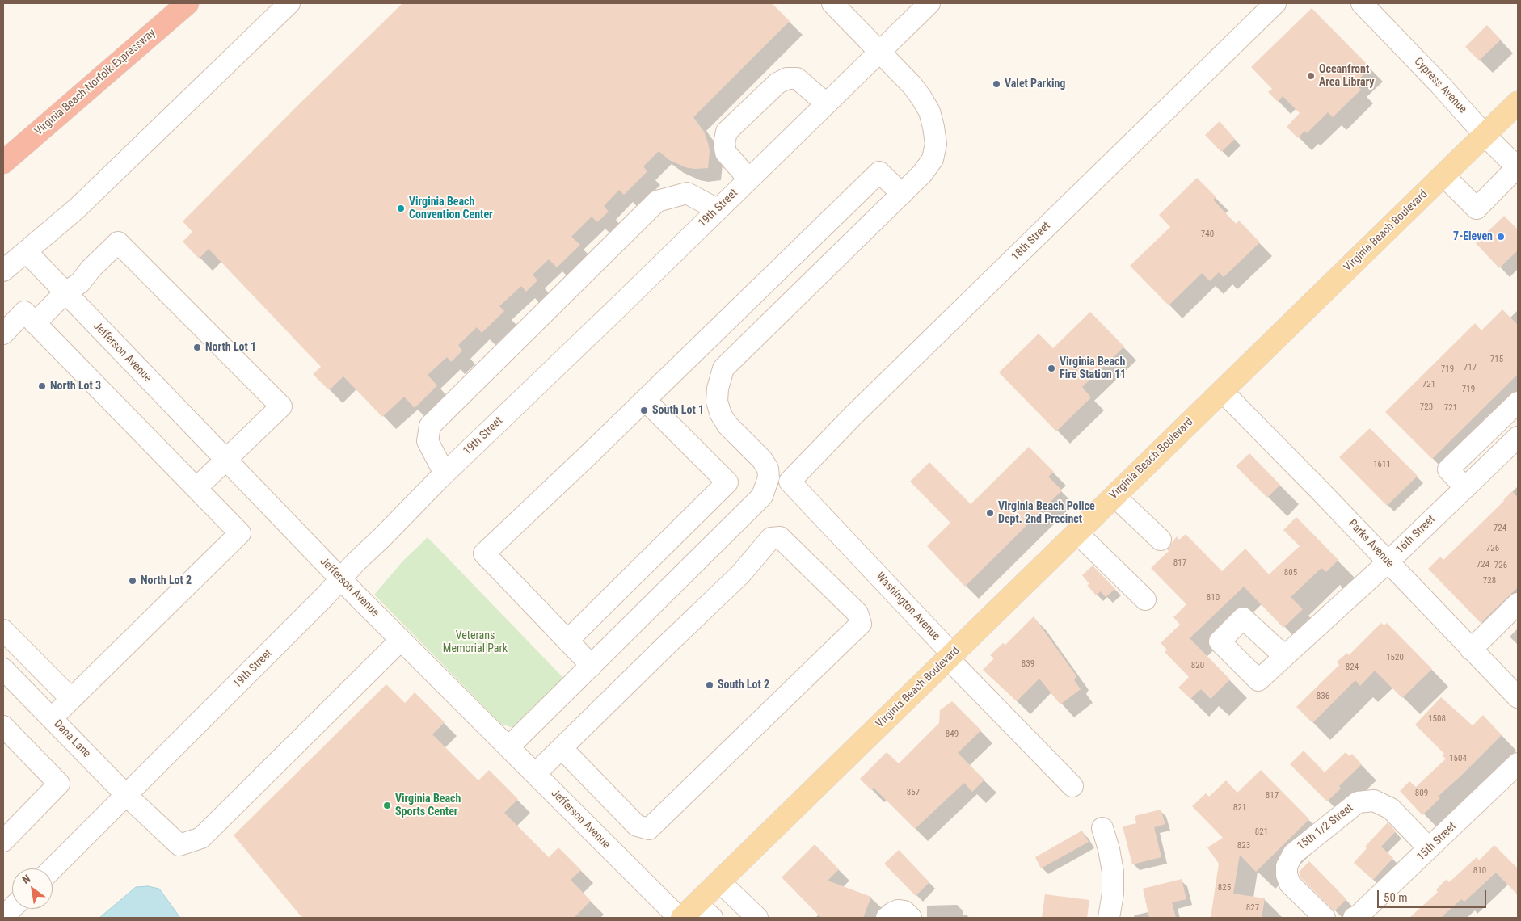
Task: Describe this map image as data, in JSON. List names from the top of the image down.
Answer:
{
  "streets": {
    "highway": ["Virginia Beach-Norfolk Expressway"],
    "main road": ["Virginia Beach Boulevard"],
    "street": [
      "Cypress Avenue",
      "19th Street",
      "18th Street",
      "Jefferson Avenue",
      "16th Street",
      "Parks Avenue",
      "Washington Avenue",
      "Dana Lane",
      "15th 1/2 Street",
      "15th Street"
    ]
  },
  "crossings": [
    ["Cypress Avenue", "Virginia Beach Boulevard"],
    ["19th Street", "Jefferson Avenue"],
    ["19th Street", "Dana Lane"],
    ["Virginia Beach Boulevard", "Jefferson Avenue"],
    ["Virginia Beach Boulevard", "Parks Avenue"],
    ["Virginia Beach Boulevard", "Washington Avenue"],
    ["18th Street", "Washington Avenue"],
    ["Jefferson Avenue", "Dana Lane"],
    ["16th Street", "Parks Avenue"],
    ["15th 1/2 Street", "15th Street"]
  ],
  "parks": ["Veterans Memorial Park"],
  "places": [
    "Oceanfront Area Library",
    "Valet Parking",
    "Virginia Beach Convention Center",
    "7-Eleven",
    "North Lot 1",
    "Virginia Beach Fire Station 11",
    "North Lot 3",
    "South Lot 1",
    "Virginia Beach Police Dept. 2nd Precinct",
    "North Lot 2",
    "South Lot 2",
    "Virginia Beach Sports Center"
  ],
  "house_numbers": [
    "740",
    "715",
    "717",
    "719",
    "721",
    "719",
    "723",
    "721",
    "1611",
    "724",
    "726",
    "817",
    "724",
    "726",
    "805",
    "728",
    "810",
    "1520",
    "839",
    "820",
    "824",
    "836",
    "1508",
    "849",
    "1504",
    "857",
    "809",
    "817",
    "821",
    "821",
    "823",
    "810",
    "825",
    "827"
  ],
  "scale_bar": "50 m",
  "north": "top left"
}
